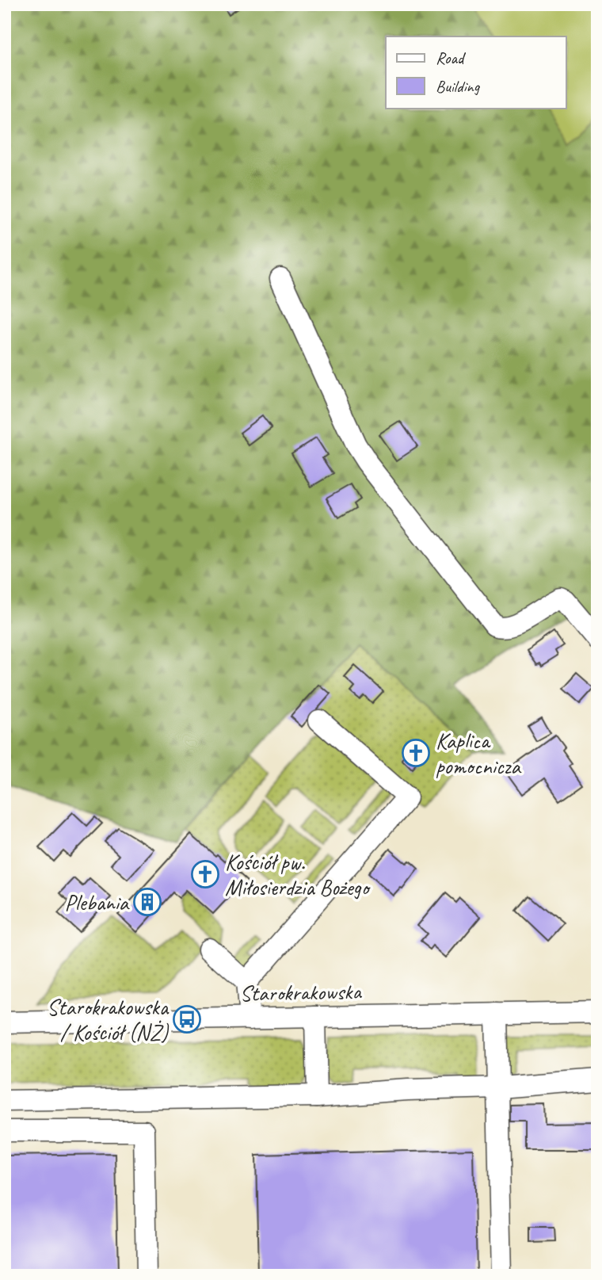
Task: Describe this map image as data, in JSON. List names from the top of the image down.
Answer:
{
  "streets": {
    "street": ["Starokrakowska"]
  },
  "places": {
    "church": ["Kaplica pomocnicza", "Kościół pw. Miłosierdzia Bożego"],
    "building": ["Plebania"],
    "bus stop": ["Starokrakowska / Kościół (NŻ)"]
  },
  "legend": ["Road", "Building"]
}
